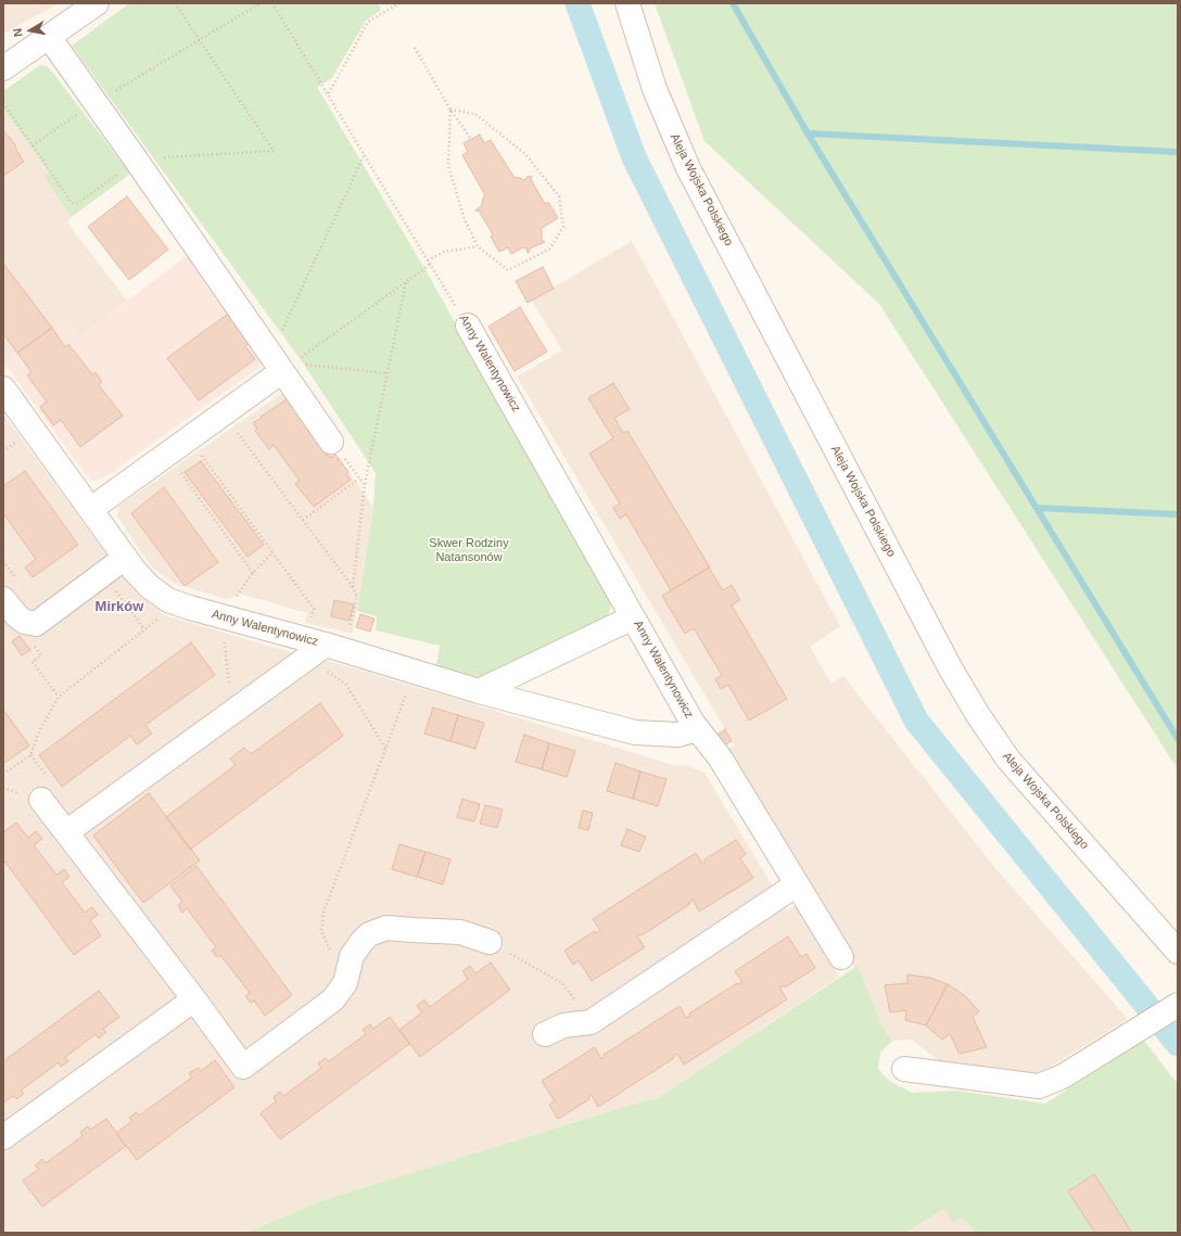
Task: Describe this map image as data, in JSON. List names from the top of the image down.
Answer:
{
  "streets": {
    "street": ["Aleja Wojska Polskiego", "Anny Walentynowicz"]
  },
  "districts": ["Mirków"],
  "parks": ["Skwer Rodziny Natansonów"],
  "north": "left"
}
